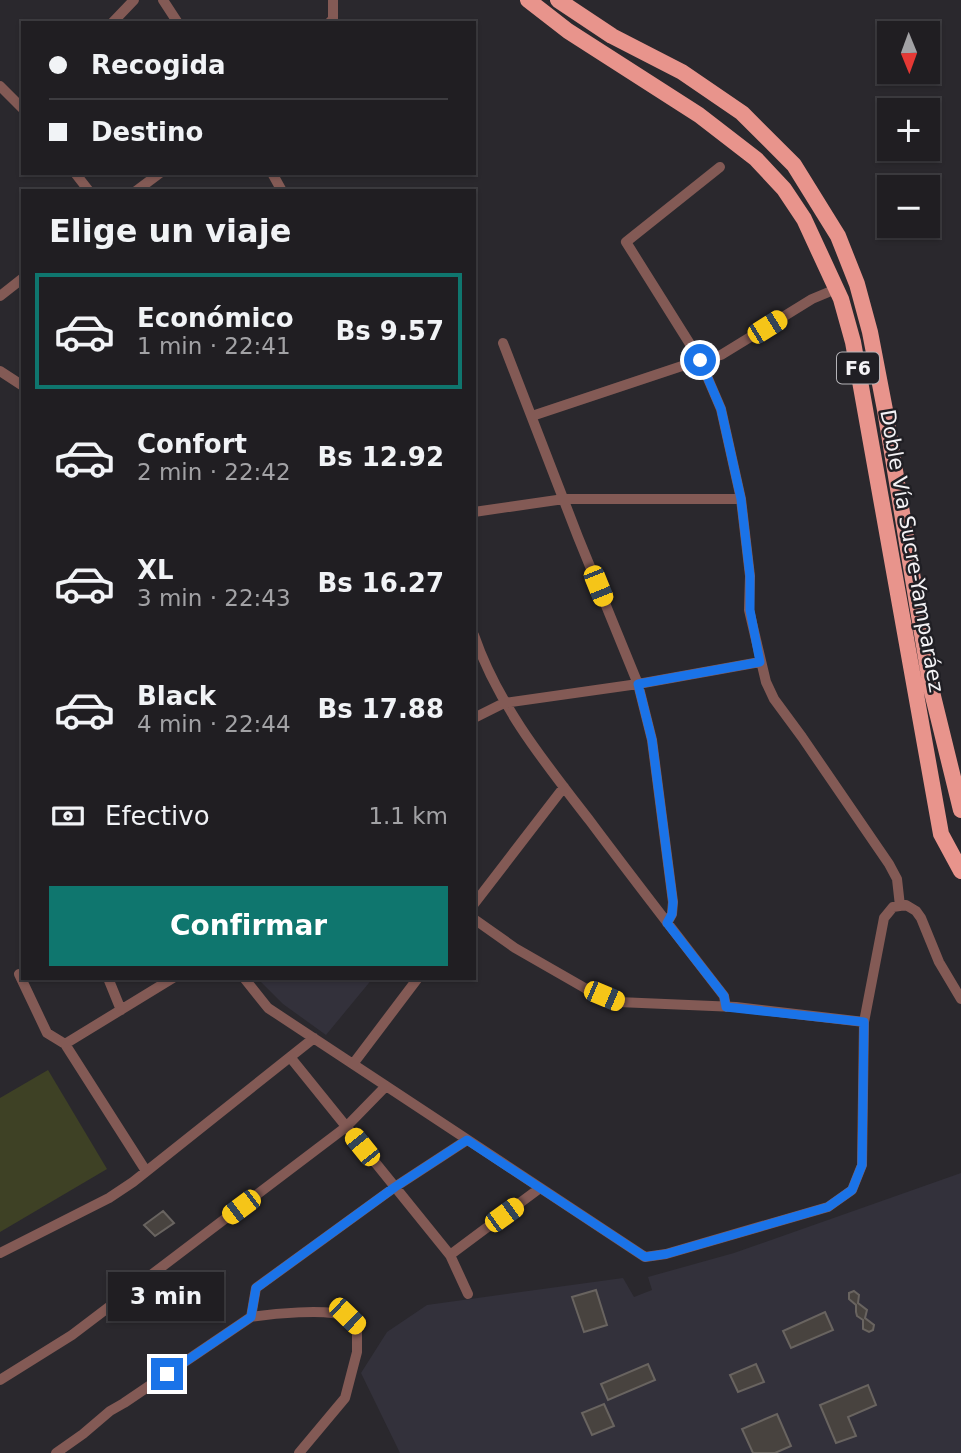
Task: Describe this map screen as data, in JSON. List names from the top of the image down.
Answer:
{
  "streets": {
    "highway": ["F6", "Doble Vía Sucre-Yamparáez"]
  },
  "north": "bottom",
  "page": {
    "map_buttons": ["+", "−"],
    "banner": ["Recogida", "Destino"],
    "heading": "Elige un viaje",
    "list": [
      {
        "name": "Económico",
        "note": "1 min · 22:41",
        "value": "Bs 9.57"
      },
      {
        "name": "Confort",
        "note": "2 min · 22:42",
        "value": "Bs 12.92"
      },
      {
        "name": "XL",
        "note": "3 min · 22:43",
        "value": "Bs 16.27"
      },
      {
        "name": "Black",
        "note": "4 min · 22:44",
        "value": "Bs 17.88"
      }
    ],
    "pay": ["Efectivo", "1.1 km"],
    "buttons": "Confirmar",
    "bubble": "3 min"
  }
}
